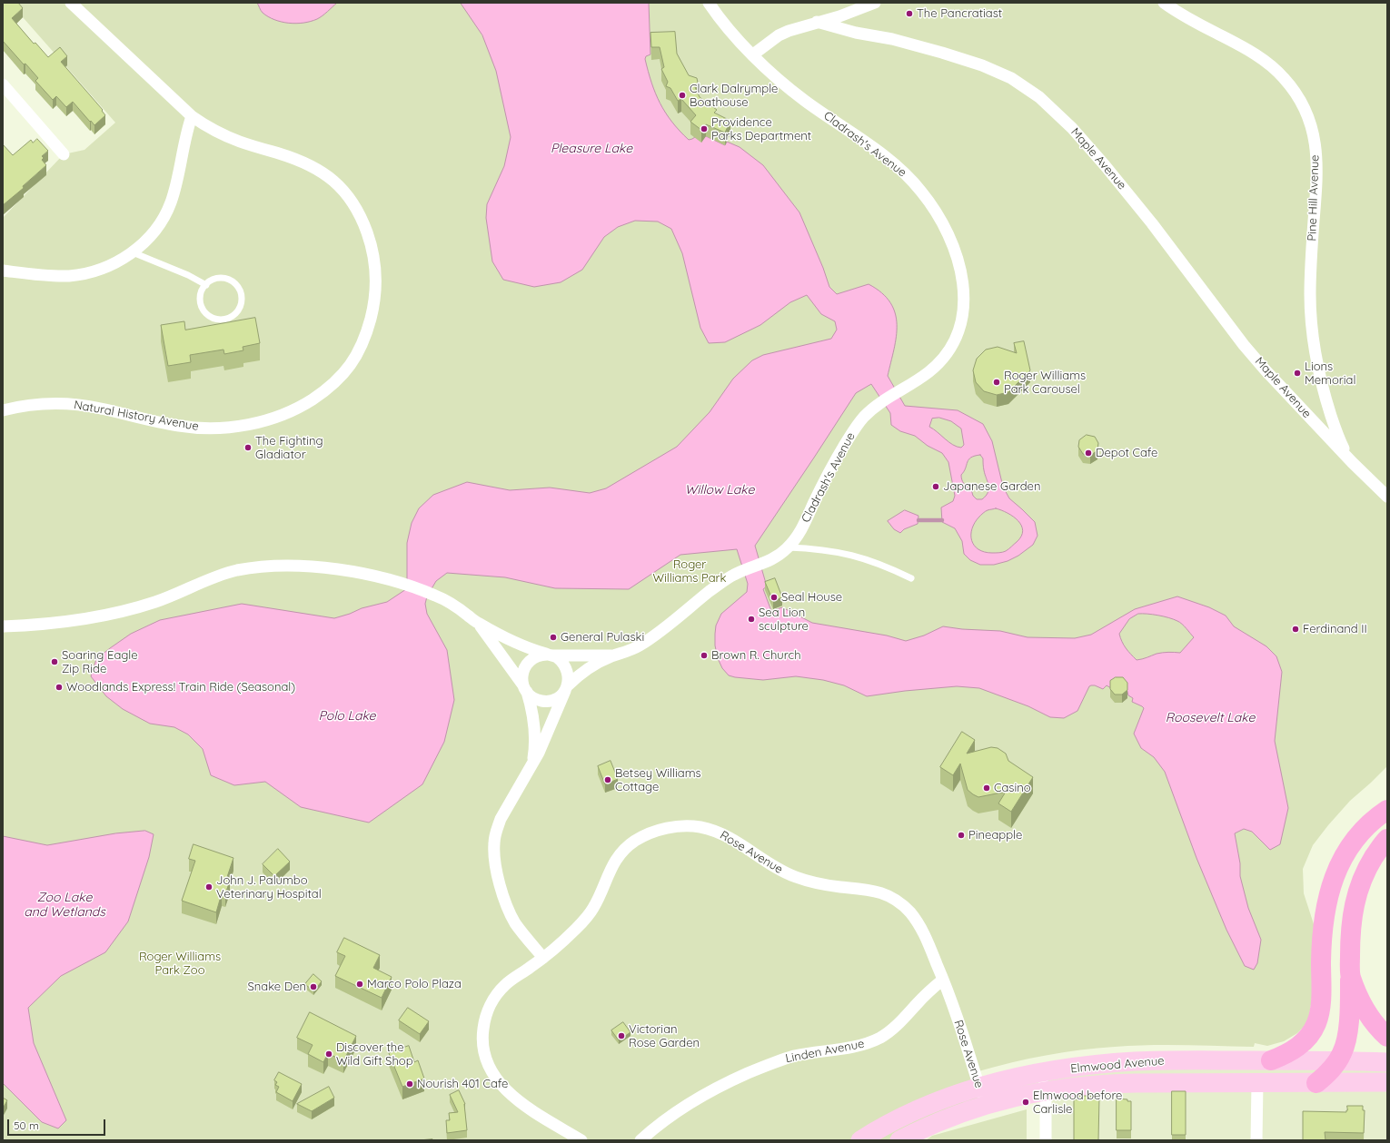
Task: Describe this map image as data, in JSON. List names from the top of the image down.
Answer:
{
  "streets": {
    "main road": ["Elmwood Avenue"],
    "street": [
      "Cladrash's Avenue",
      "Maple Avenue",
      "Pine Hill Avenue",
      "Natural History Avenue",
      "Rose Avenue",
      "Linden Avenue"
    ]
  },
  "crossings": [
    ["Cladrash's Avenue", "Maple Avenue"],
    ["Maple Avenue", "Pine Hill Avenue"],
    ["Rose Avenue", "Linden Avenue"],
    ["Rose Avenue", "Elmwood Avenue"]
  ],
  "water": [
    "Pleasure Lake",
    "Willow Lake",
    "Polo Lake",
    "Roosevelt Lake",
    "Zoo Lake and Wetlands"
  ],
  "parks": ["Roger Williams Park", "Roger Williams Park Zoo"],
  "places": [
    "The Pancratiast",
    "Clark Dalrymple Boathouse",
    "Providence Parks Department",
    "Lions Memorial",
    "Roger Williams Park Carousel",
    "The Fighting Gladiator",
    "Depot Cafe",
    "Japanese Garden",
    "Seal House",
    "Sea Lion sculpture",
    "Ferdinand II",
    "General Pulaski",
    "Brown R. Church",
    "Soaring Eagle Zip Ride",
    "Woodlands Express! Train Ride (Seasonal)",
    "Betsey Williams Cottage",
    "Casino",
    "Pineapple",
    "John J. Palumbo Veterinary Hospital",
    "Marco Polo Plaza",
    "Snake Den",
    "Victorian Rose Garden",
    "Discover the Wild Gift Shop",
    "Nourish 401 Cafe",
    "Elmwood before Carlisle"
  ],
  "scale_bar": "50 m"
}
